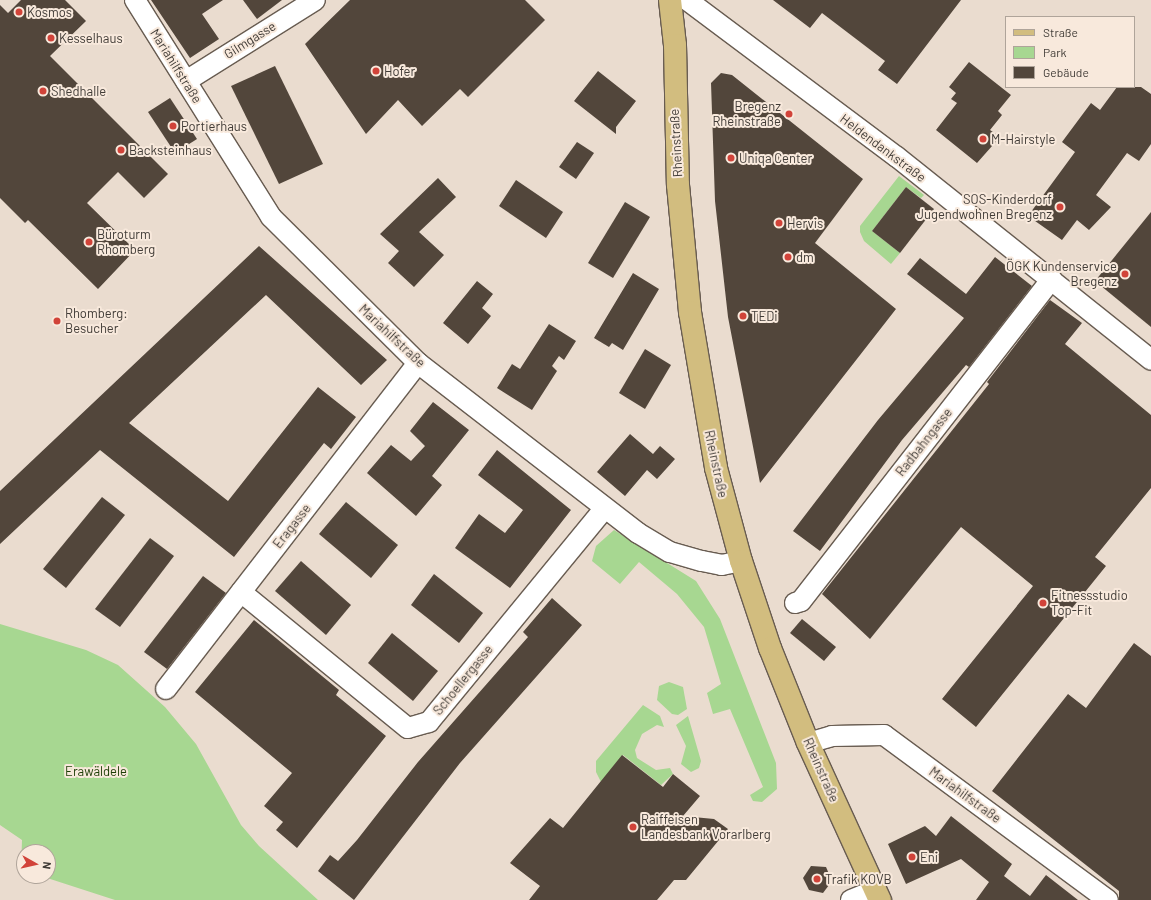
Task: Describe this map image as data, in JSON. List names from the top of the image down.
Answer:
{
  "streets": {
    "main road": ["Rheinstraße"],
    "street": [
      "Gilmgasse",
      "Mariahilfstraße",
      "Heldendankstraße",
      "Radbahngasse",
      "Eragasse",
      "Schoellergasse"
    ]
  },
  "crossings": [
    ["Gilmgasse", "Mariahilfstraße"],
    ["Mariahilfstraße", "Rheinstraße"],
    ["Mariahilfstraße", "Eragasse"],
    ["Mariahilfstraße", "Schoellergasse"],
    ["Heldendankstraße", "Radbahngasse"],
    ["Eragasse", "Schoellergasse"]
  ],
  "parks": ["Erawäldele"],
  "places": [
    "Kosmos",
    "Kesselhaus",
    "Hofer",
    "Shedhalle",
    "Bregenz Rheinstraße",
    "Portierhaus",
    "M-Hairstyle",
    "Backsteinhaus",
    "Uniqa Center",
    "SOS-Kinderdorf Jugendwohnen Bregenz",
    "Hervis",
    "Büroturm Rhomberg",
    "dm",
    "ÖGK Kundenservice Bregenz",
    "TEDi",
    "Rhomberg: Besucher",
    "Fitnessstudio Top-Fit",
    "Raiffeisen Landesbank Vorarlberg",
    "Eni",
    "Trafik KOVB"
  ],
  "legend": ["Straße", "Park", "Gebäude"],
  "north": "right"
}
